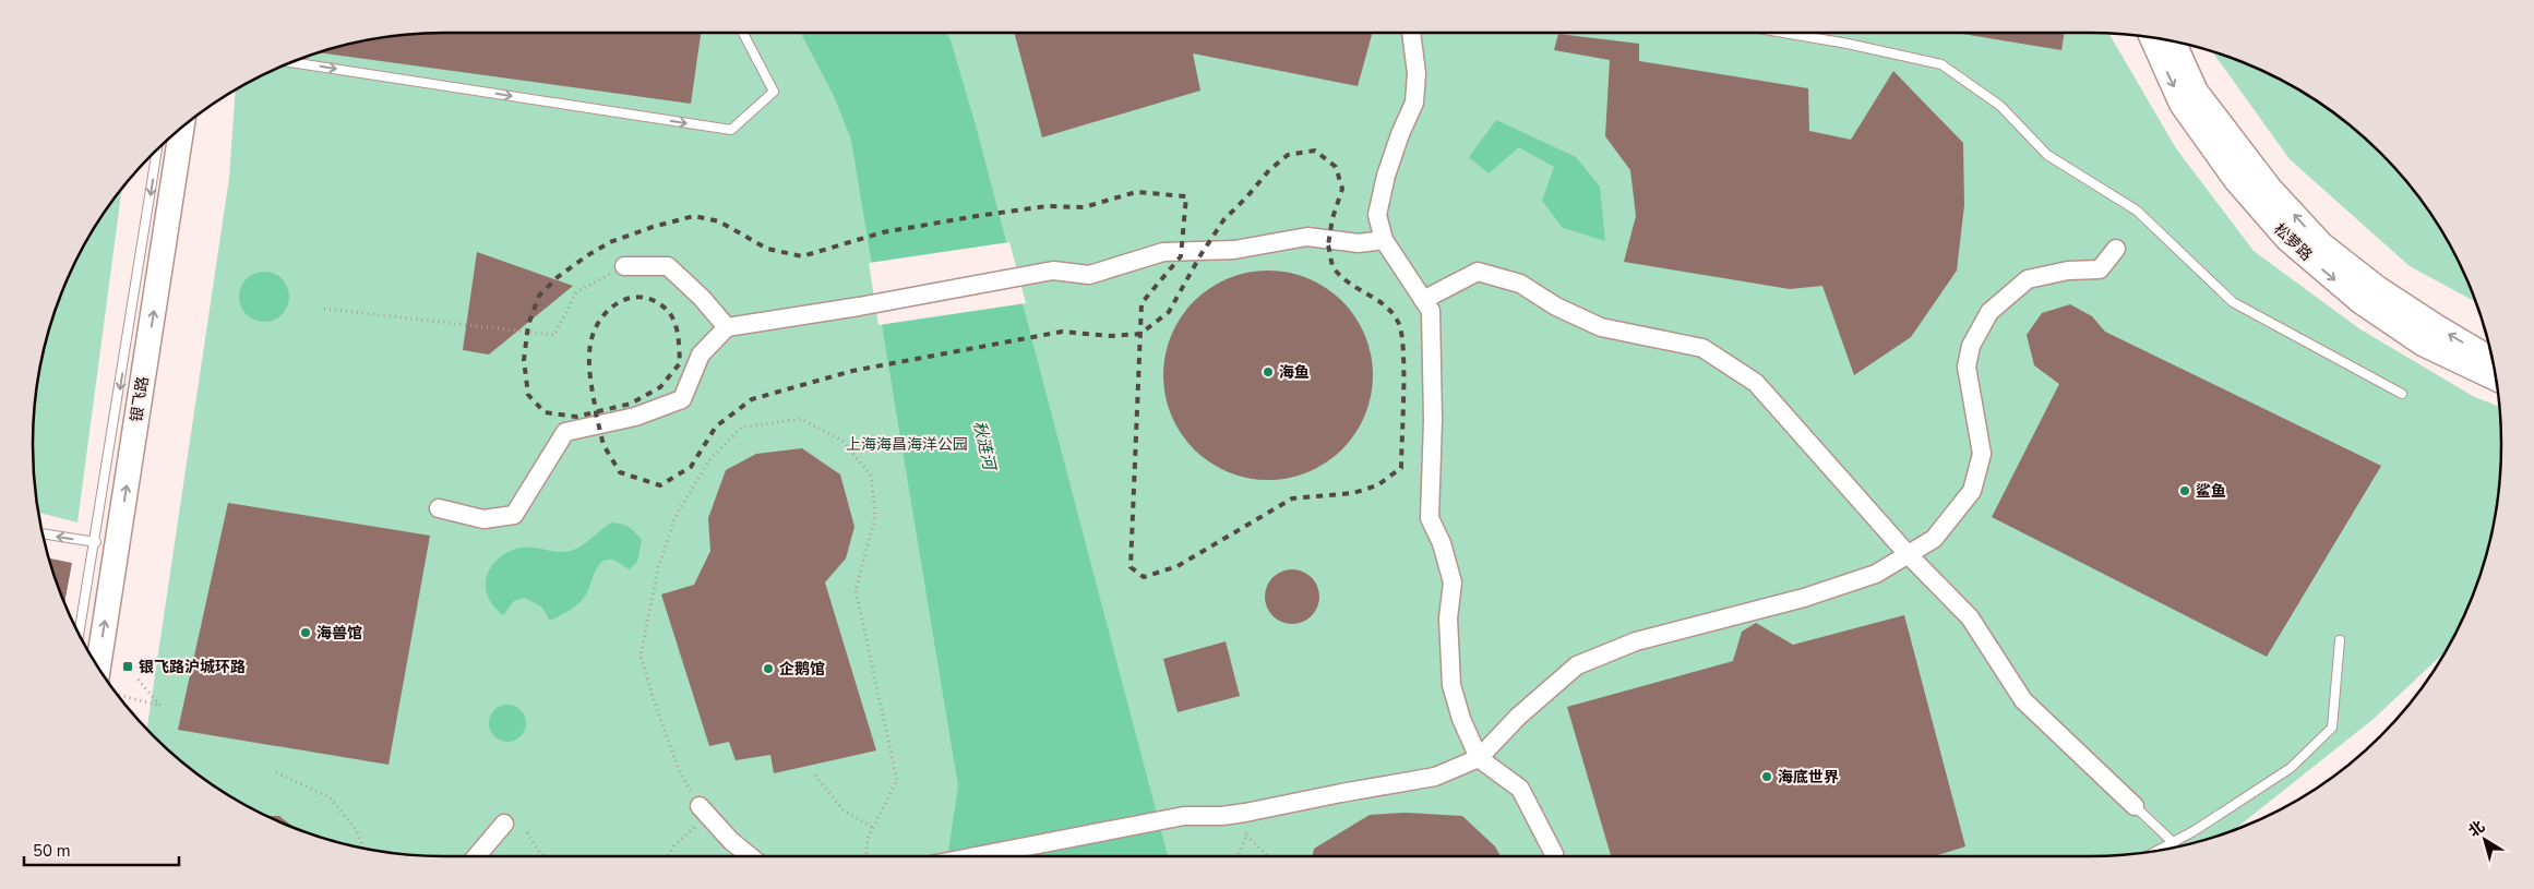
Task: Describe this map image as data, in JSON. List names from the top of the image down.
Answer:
{
  "streets": {
    "street": ["松萝路", "银飞路"]
  },
  "one_way": ["银飞路"],
  "water": ["秋涟河"],
  "parks": ["上海海昌海洋公园"],
  "places": {
    "other": [
      "海鱼",
      "鲨鱼",
      "海兽馆",
      "企鹅馆",
      "海底世界"
    ],
    "transit": ["银飞路沪城环路"]
  },
  "scale_bar": "50 m",
  "north": "top left"
}
